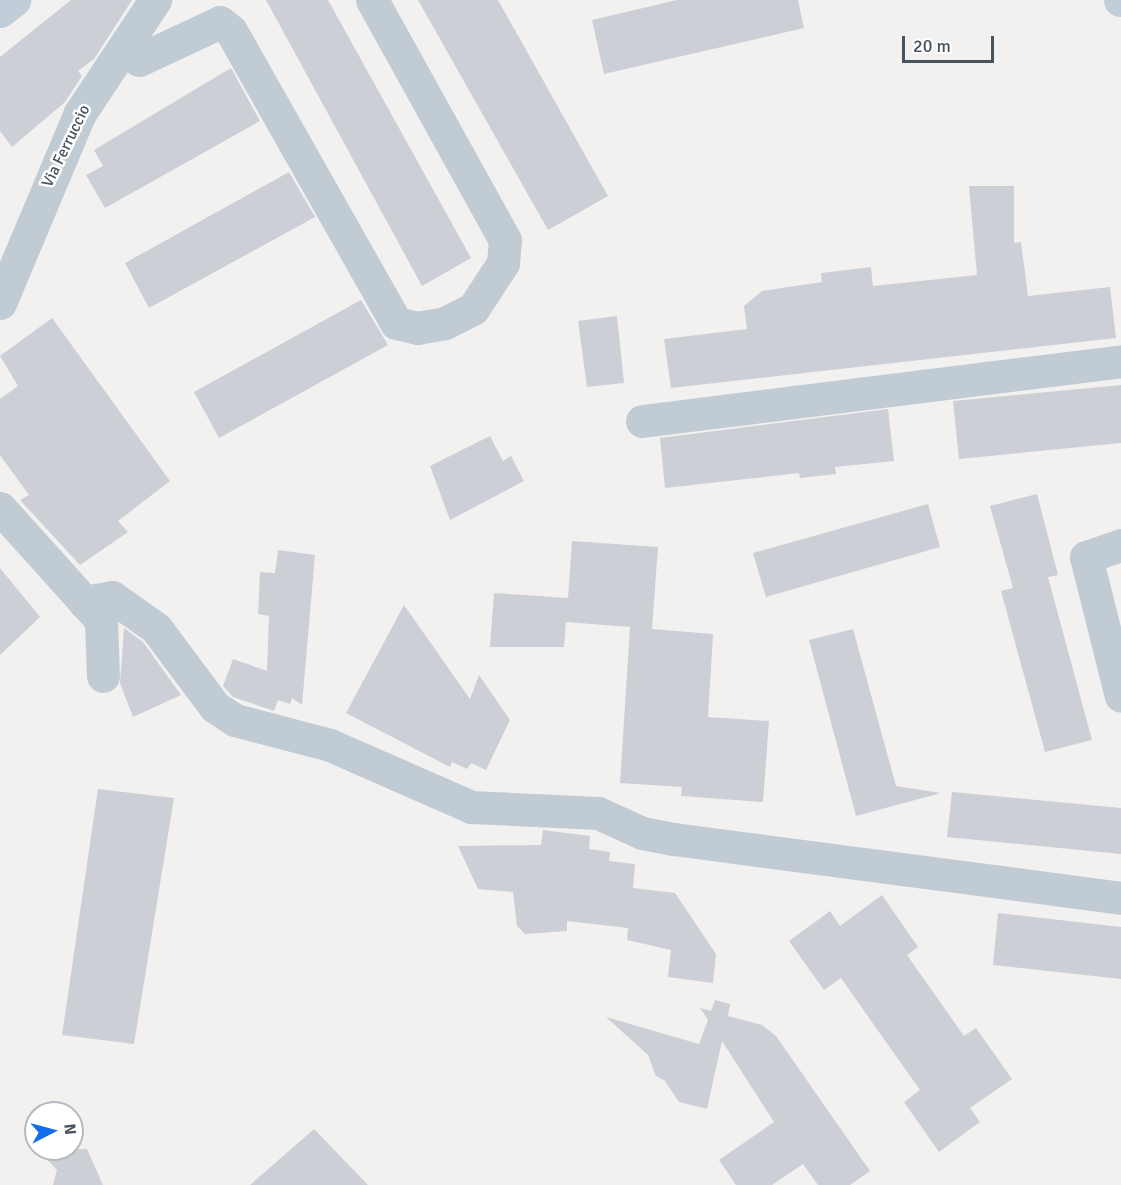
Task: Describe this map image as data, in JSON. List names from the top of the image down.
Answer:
{
  "streets": {
    "street": ["Via Ferruccio"]
  },
  "scale_bar": "20 m",
  "north": "right"
}
